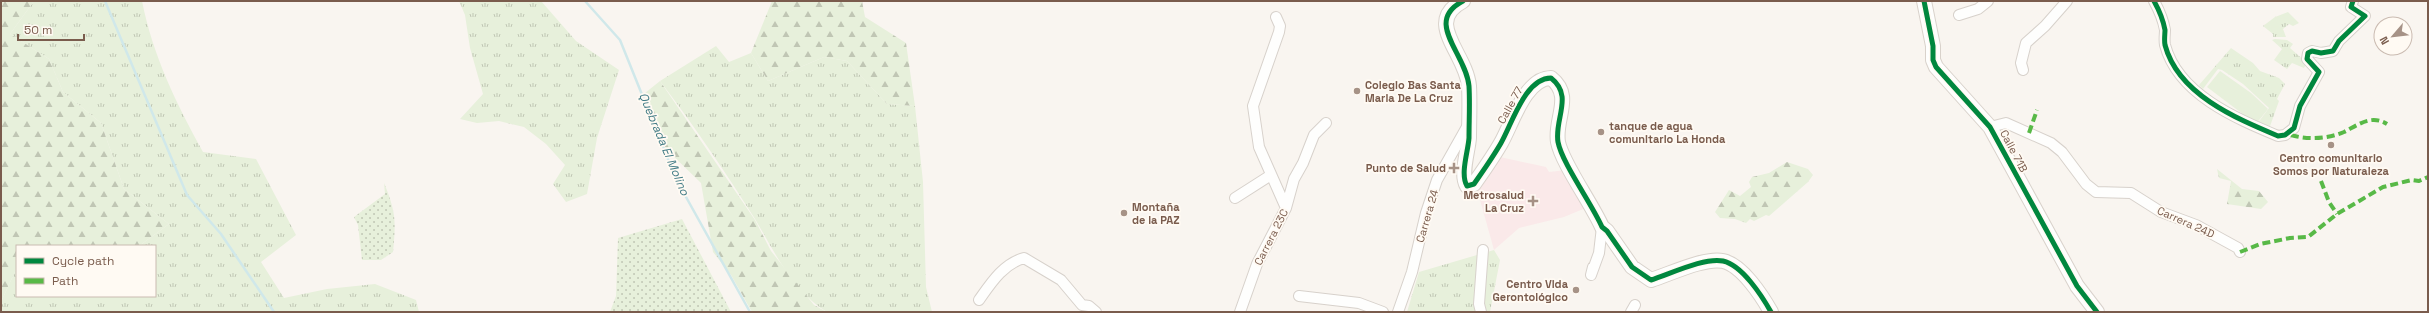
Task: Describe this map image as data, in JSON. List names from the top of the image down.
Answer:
{
  "streets": {
    "street": [
      "Calle 77",
      "Calle 71B",
      "Carrera 24",
      "Carrera 24D",
      "Carrera 23C"
    ]
  },
  "crossings": [
    ["Calle 77", "Carrera 24"],
    ["Calle 71B", "Carrera 24D"]
  ],
  "water": ["Quebrada El Molino"],
  "places": {
    "other": [
      "Colegio Bas Santa Maria De La Cruz",
      "tanque de agua comunitario La Honda",
      "Centro comunitario Somos por Naturaleza",
      "Montaña de la PAZ",
      "Centro Vida Gerontológico"
    ],
    "health": ["Punto de Salud", "Metrosalud La Cruz"]
  },
  "legend": ["Cycle path", "Path"],
  "scale_bar": "50 m",
  "north": "bottom left"
}
